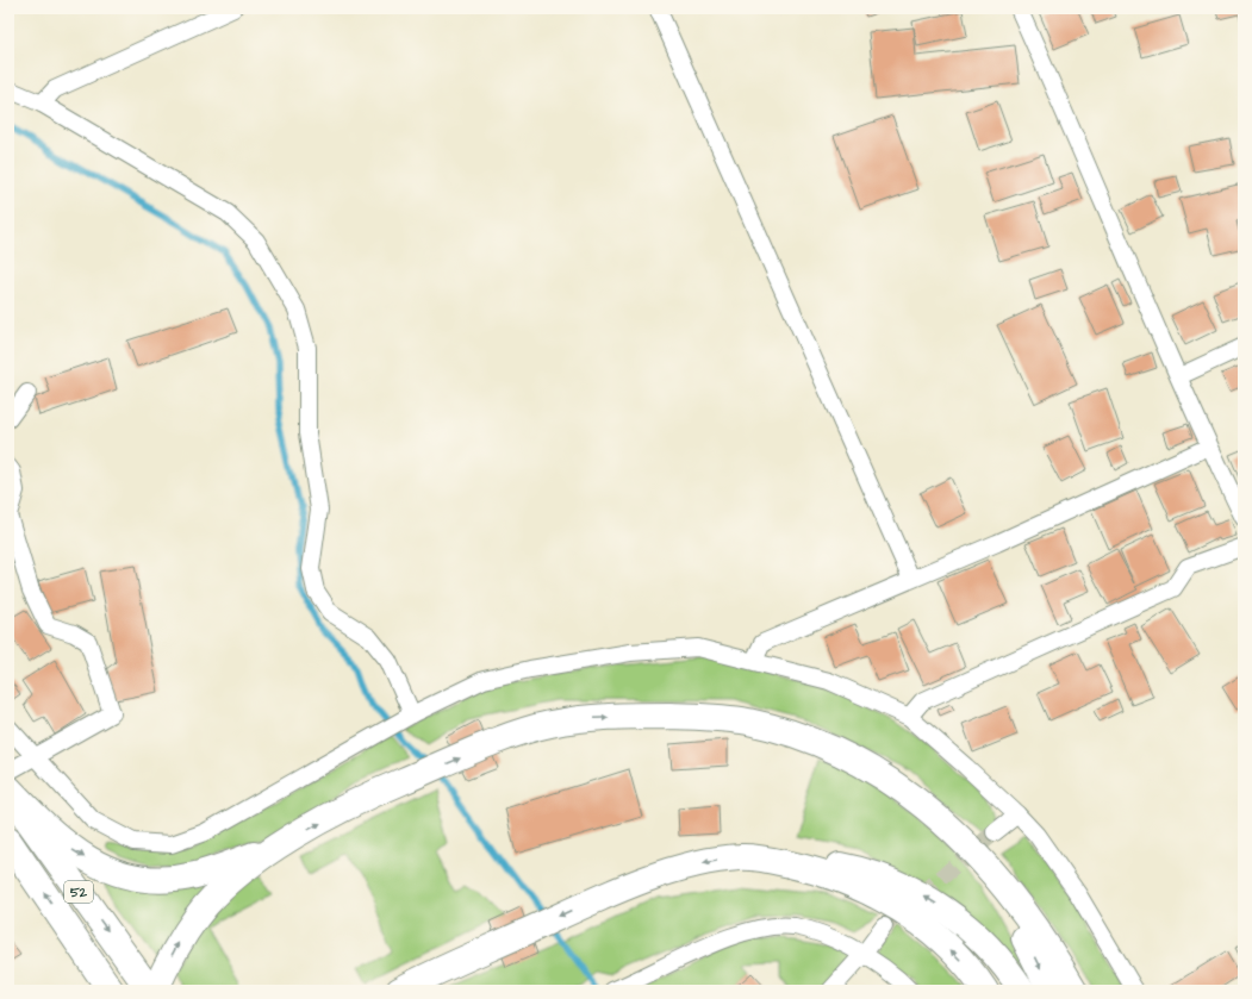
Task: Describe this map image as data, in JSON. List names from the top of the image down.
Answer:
{
  "streets": {
    "main road": ["52"]
  }
}
